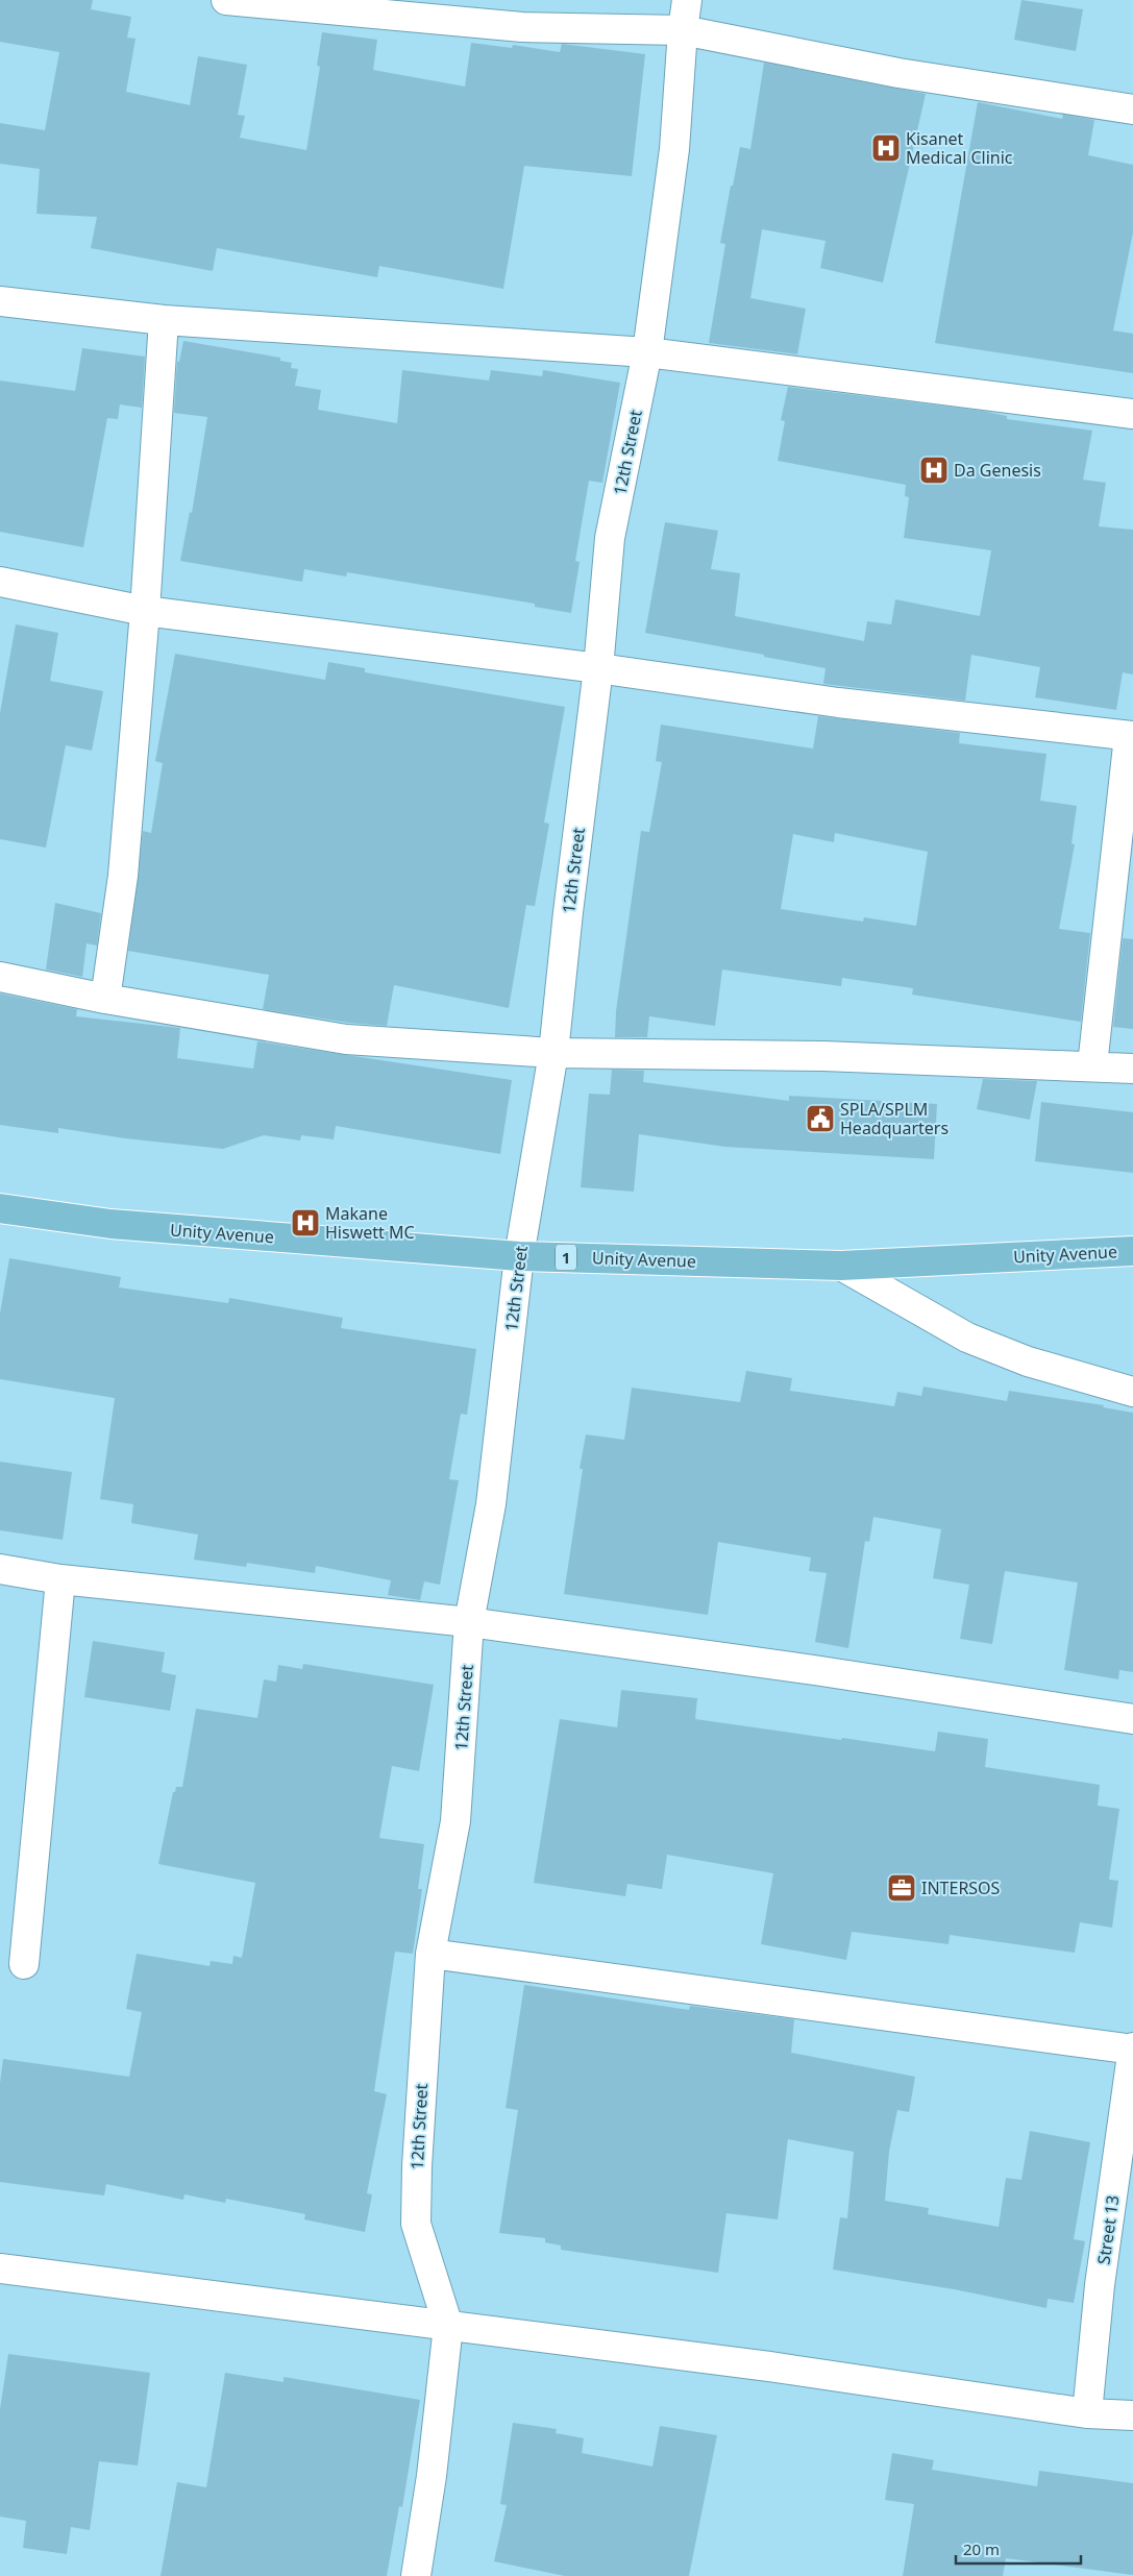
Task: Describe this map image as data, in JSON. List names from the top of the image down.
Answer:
{
  "streets": {
    "main road": ["Unity Avenue", "1"],
    "street": ["12th Street", "Street 13"]
  },
  "crossings": [
    ["12th Street", "Unity Avenue"]
  ],
  "places": {
    "hospital": ["Kisanet Medical Clinic", "Da Genesis", "Makane Hiswett MC"],
    "public building": ["SPLA/SPLM Headquarters"],
    "office": ["INTERSOS"]
  },
  "scale_bar": "20 m"
}
